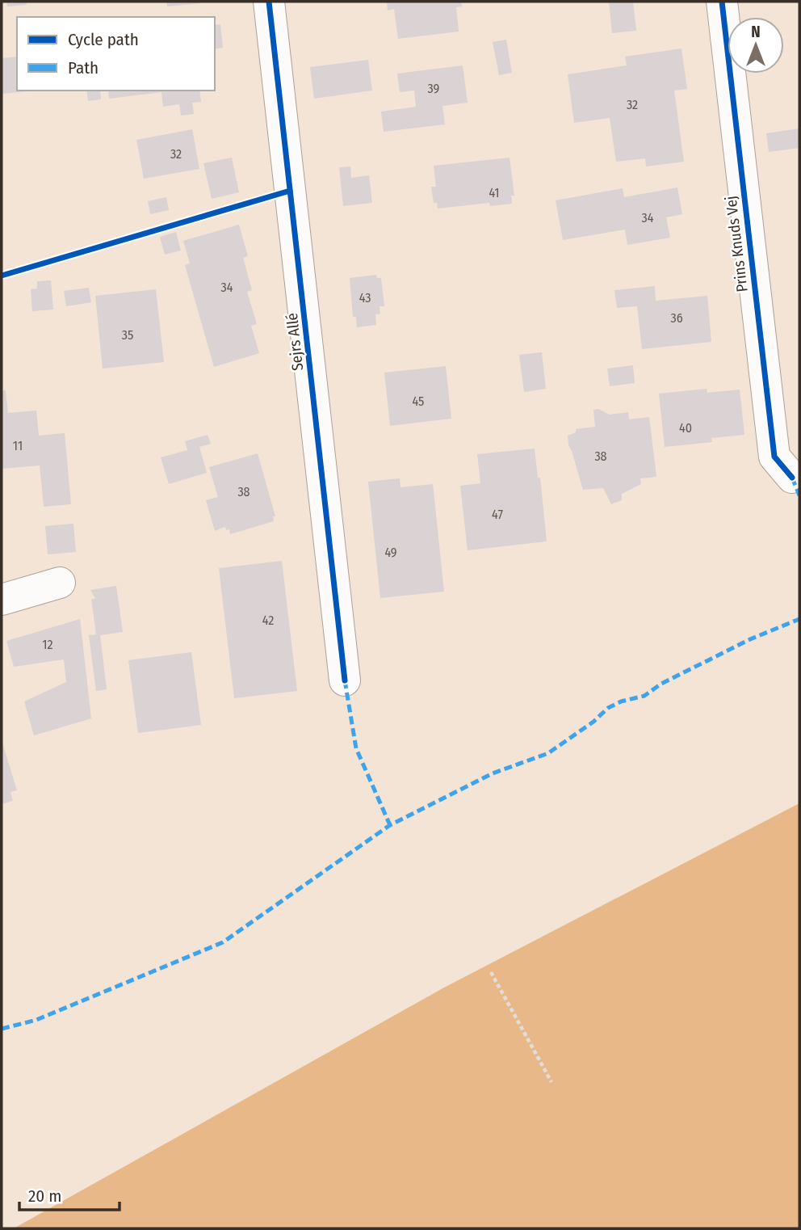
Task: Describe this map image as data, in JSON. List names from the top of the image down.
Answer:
{
  "streets": {
    "street": ["Prins Knuds Vej", "Sejrs Allé"]
  },
  "house_numbers": [
    "39",
    "32",
    "32",
    "41",
    "34",
    "34",
    "43",
    "36",
    "35",
    "45",
    "40",
    "11",
    "38",
    "38",
    "47",
    "49",
    "42",
    "12"
  ],
  "legend": ["Cycle path", "Path"],
  "scale_bar": "20 m",
  "north": "top"
}
